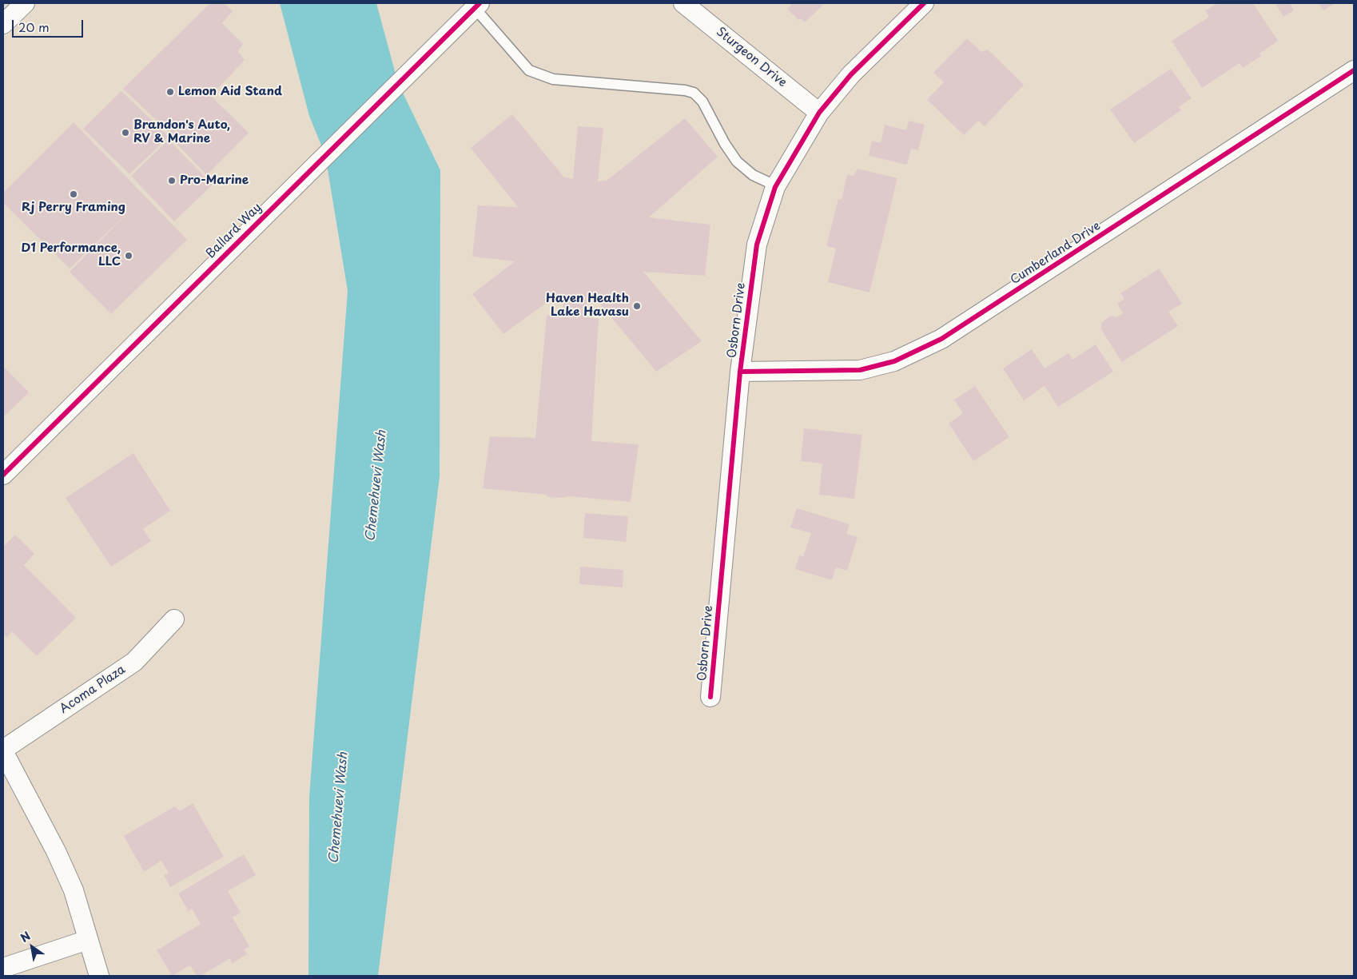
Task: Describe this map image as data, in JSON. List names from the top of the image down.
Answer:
{
  "streets": {
    "street": [
      "Sturgeon Drive",
      "Ballard Way",
      "Cumberland Drive",
      "Osborn Drive",
      "Acoma Plaza"
    ]
  },
  "crossings": [
    ["Sturgeon Drive", "Osborn Drive"],
    ["Cumberland Drive", "Osborn Drive"]
  ],
  "water": ["Chemehuevi Wash"],
  "places": [
    "Lemon Aid Stand",
    "Brandon's Auto, RV & Marine",
    "Pro-Marine",
    "Rj Perry Framing",
    "D1 Performance, LLC",
    "Haven Health Lake Havasu"
  ],
  "scale_bar": "20 m",
  "north": "top left"
}
